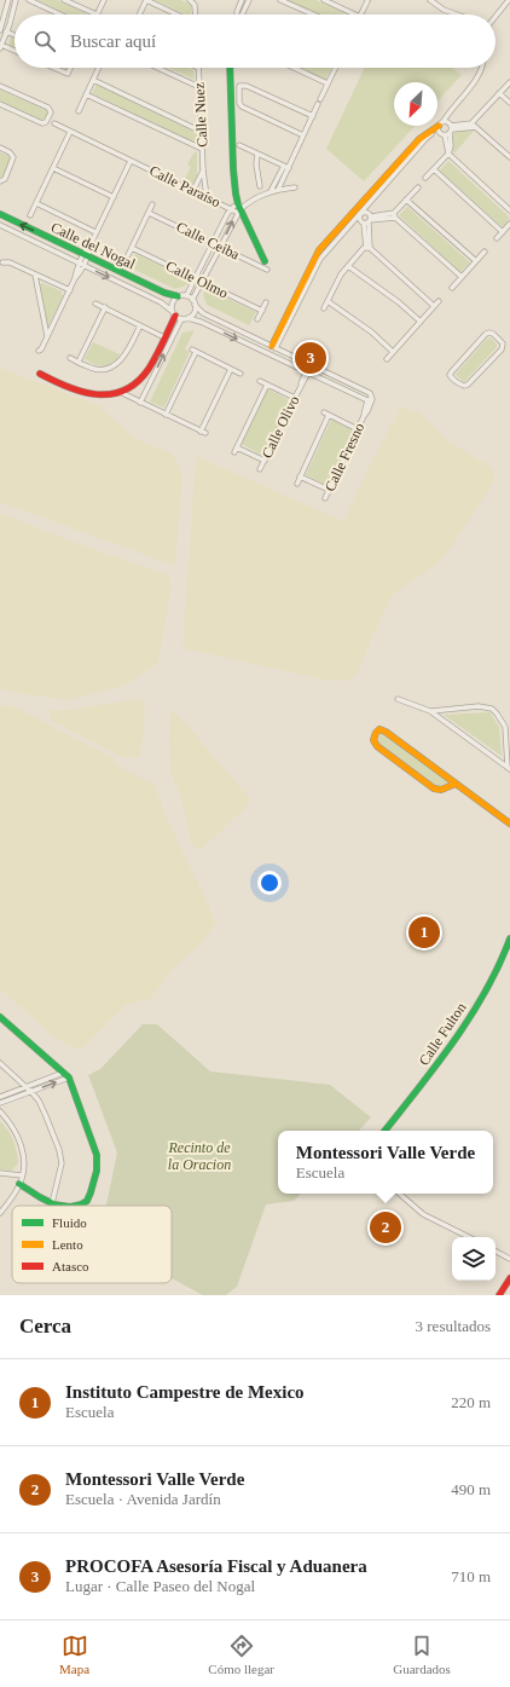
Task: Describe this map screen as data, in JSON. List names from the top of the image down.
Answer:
{
  "streets": {
    "street": [
      "Calle Nuez",
      "Calle Paraíso",
      "Calle Ceiba",
      "Calle del Nogal",
      "Calle Olmo",
      "Calle Olivo",
      "Calle Fresno",
      "Calle Fulton"
    ]
  },
  "crossings": [
    ["Calle Nuez", "Calle Paraíso"]
  ],
  "parks": ["Recinto de la Oracion"],
  "legend": ["Fluido", "Lento", "Atasco"],
  "north": "bottom left",
  "page": {
    "search": "Buscar aquí",
    "pins": ["3", "1", "2"],
    "popup": ["Montessori Valle Verde", "Escuela"],
    "heading": ["Cerca", "3 resultados"],
    "list": [
      {
        "mark": "1",
        "name": "Instituto Campestre de Mexico",
        "note": "Escuela",
        "value": "220 m"
      },
      {
        "mark": "2",
        "name": "Montessori Valle Verde",
        "note": "Escuela · Avenida Jardín",
        "value": "490 m"
      },
      {
        "mark": "3",
        "name": "PROCOFA Asesoría Fiscal y Aduanera",
        "note": "Lugar · Calle Paseo del Nogal",
        "value": "710 m"
      }
    ],
    "nav": ["Mapa", "Cómo llegar", "Guardados"]
  }
}
